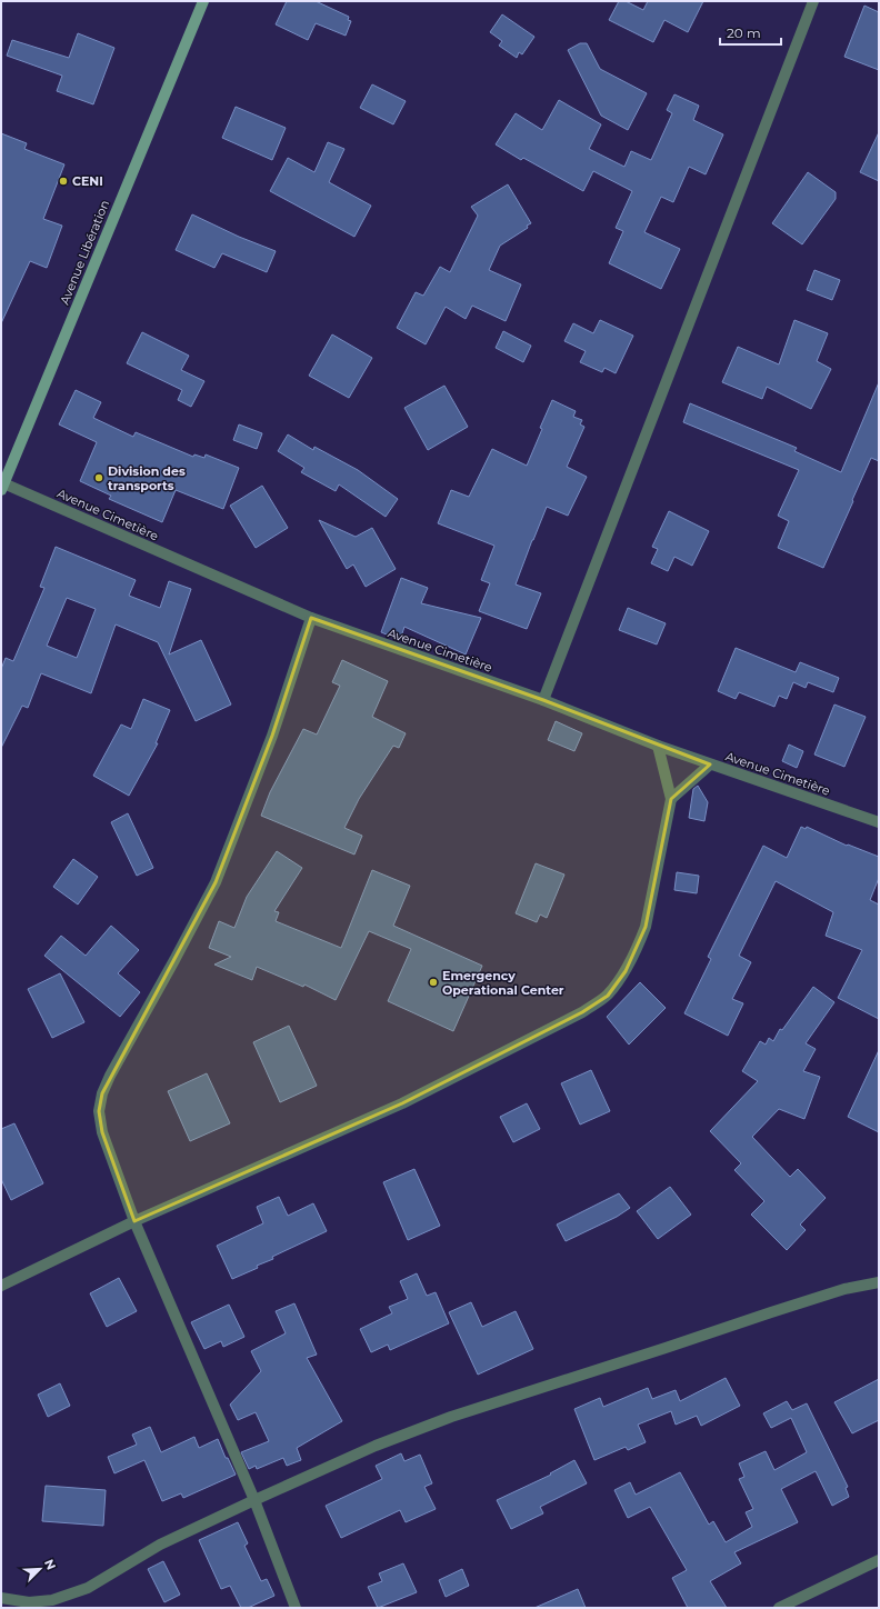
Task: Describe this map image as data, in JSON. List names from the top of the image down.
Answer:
{
  "streets": {
    "street": ["Avenue Libération", "Avenue Cimetière"]
  },
  "crossings": [
    ["Avenue Libération", "Avenue Cimetière"]
  ],
  "places": ["CENI", "Division des transports", "Emergency Operational Center"],
  "scale_bar": "20 m",
  "north": "top right"
}
